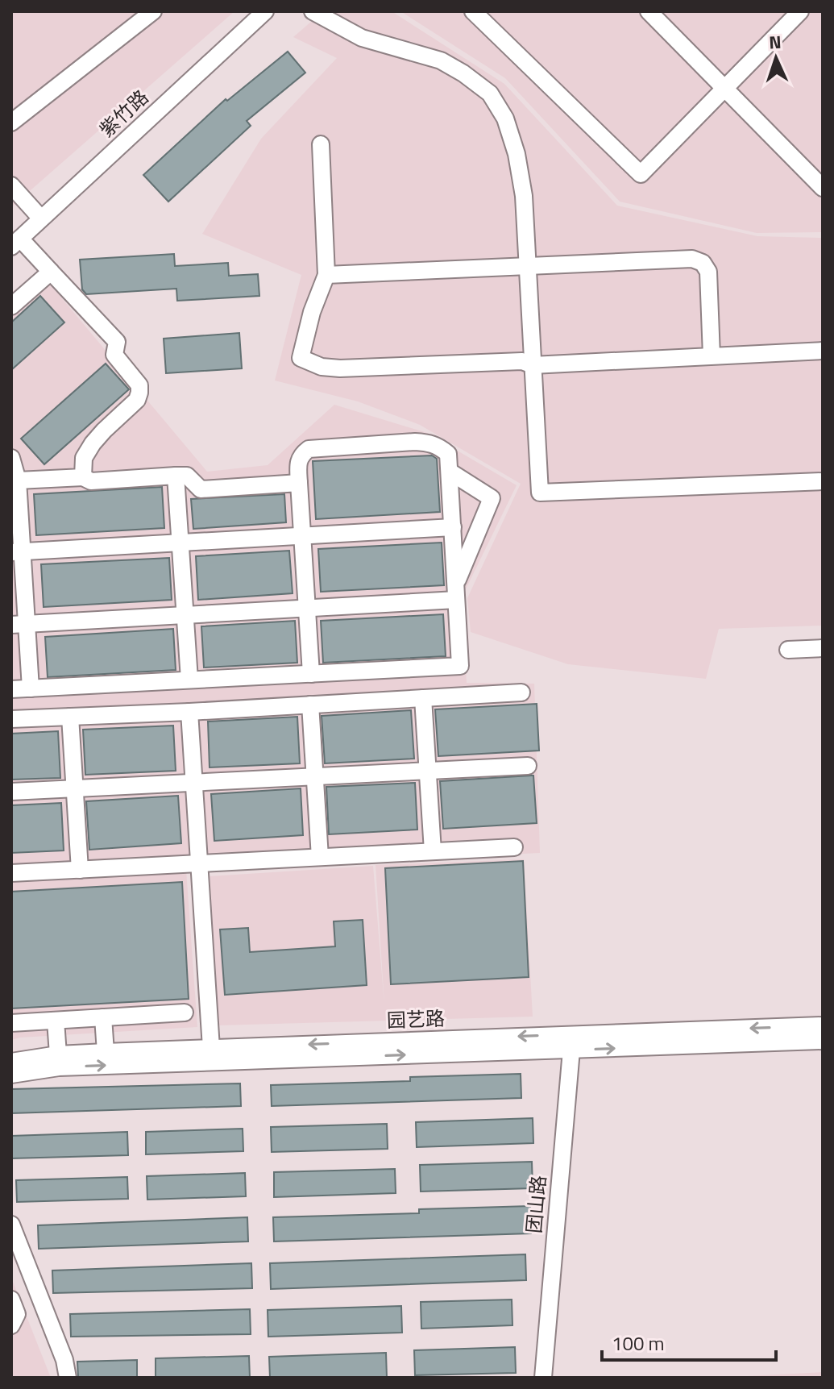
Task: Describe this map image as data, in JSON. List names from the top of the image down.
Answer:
{
  "streets": {
    "street": ["紫竹路", "园艺路", "团山路"]
  },
  "crossings": [
    ["园艺路", "团山路"]
  ],
  "scale_bar": "100 m",
  "north": "top"
}
